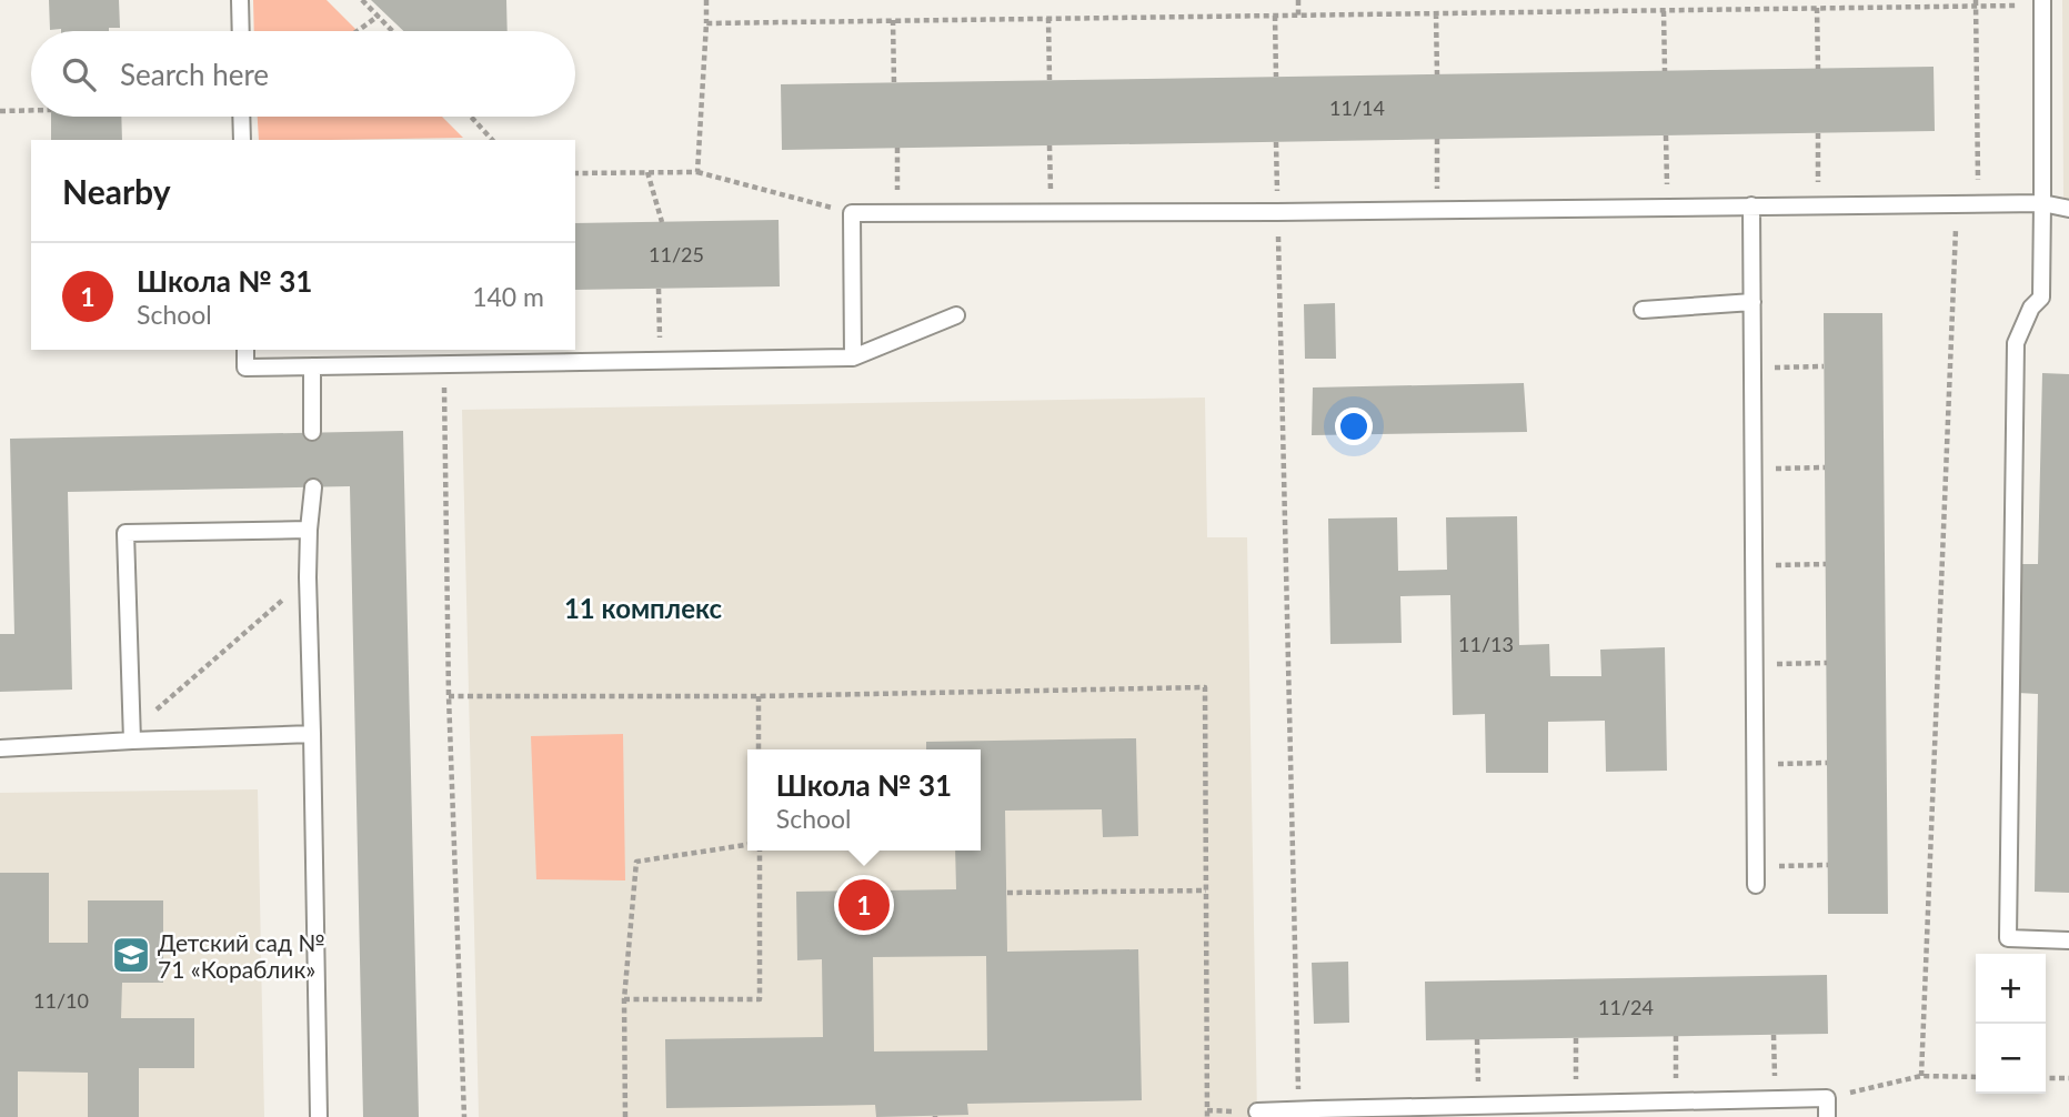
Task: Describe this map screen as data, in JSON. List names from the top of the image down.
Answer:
{
  "districts": ["11 комплекс"],
  "places": {
    "school or university": ["Детский сад № 71 «Кораблик»"]
  },
  "house_numbers": [
    "11/14",
    "11/25",
    "11/13",
    "11/10",
    "11/24"
  ],
  "page": {
    "search": "Search here",
    "heading": "Nearby",
    "list": [
      {
        "mark": "1",
        "name": "Школа № 31",
        "note": "School",
        "value": "140 m"
      }
    ],
    "popup": ["Школа № 31", "School"],
    "pins": "1",
    "map_buttons": ["+", "−"]
  }
}
